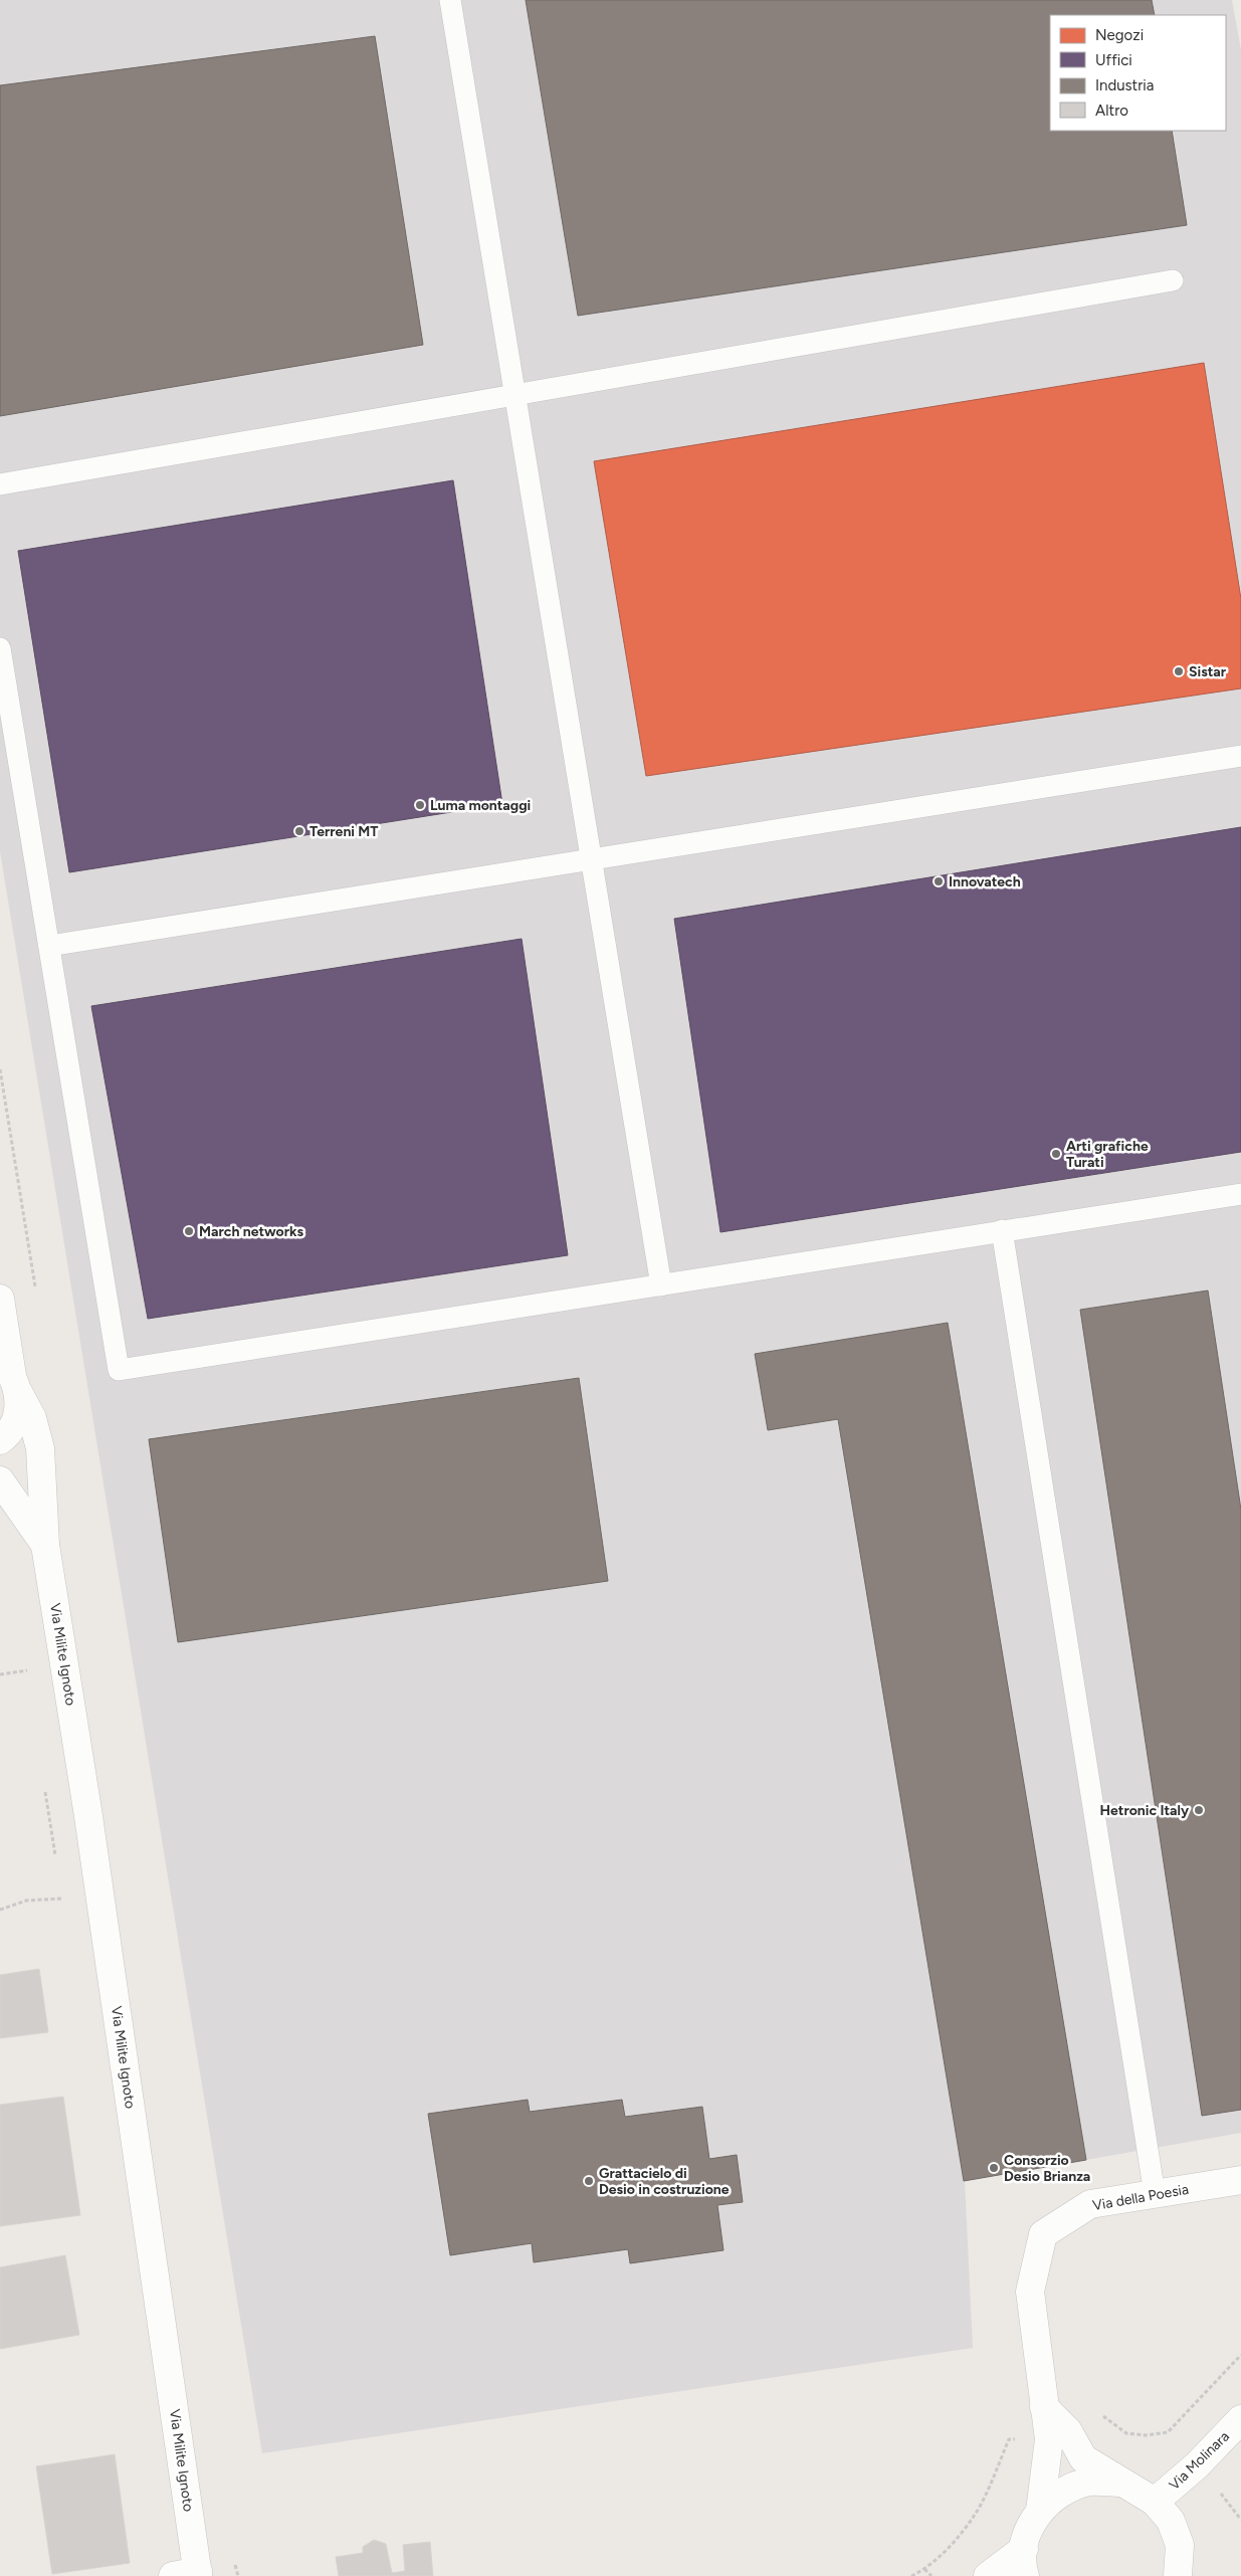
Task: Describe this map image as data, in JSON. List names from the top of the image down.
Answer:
{
  "streets": {
    "street": ["Via Milite Ignoto", "Via della Poesia", "Via Molinara"]
  },
  "places": [
    "Sistar",
    "Luma montaggi",
    "Terreni MT",
    "Innovatech",
    "Arti grafiche Turati",
    "March networks",
    "Hetronic Italy",
    "Consorzio Desio Brianza",
    "Grattacielo di Desio in costruzione"
  ],
  "legend": [
    "Negozi",
    "Uffici",
    "Industria",
    "Altro"
  ]
}
